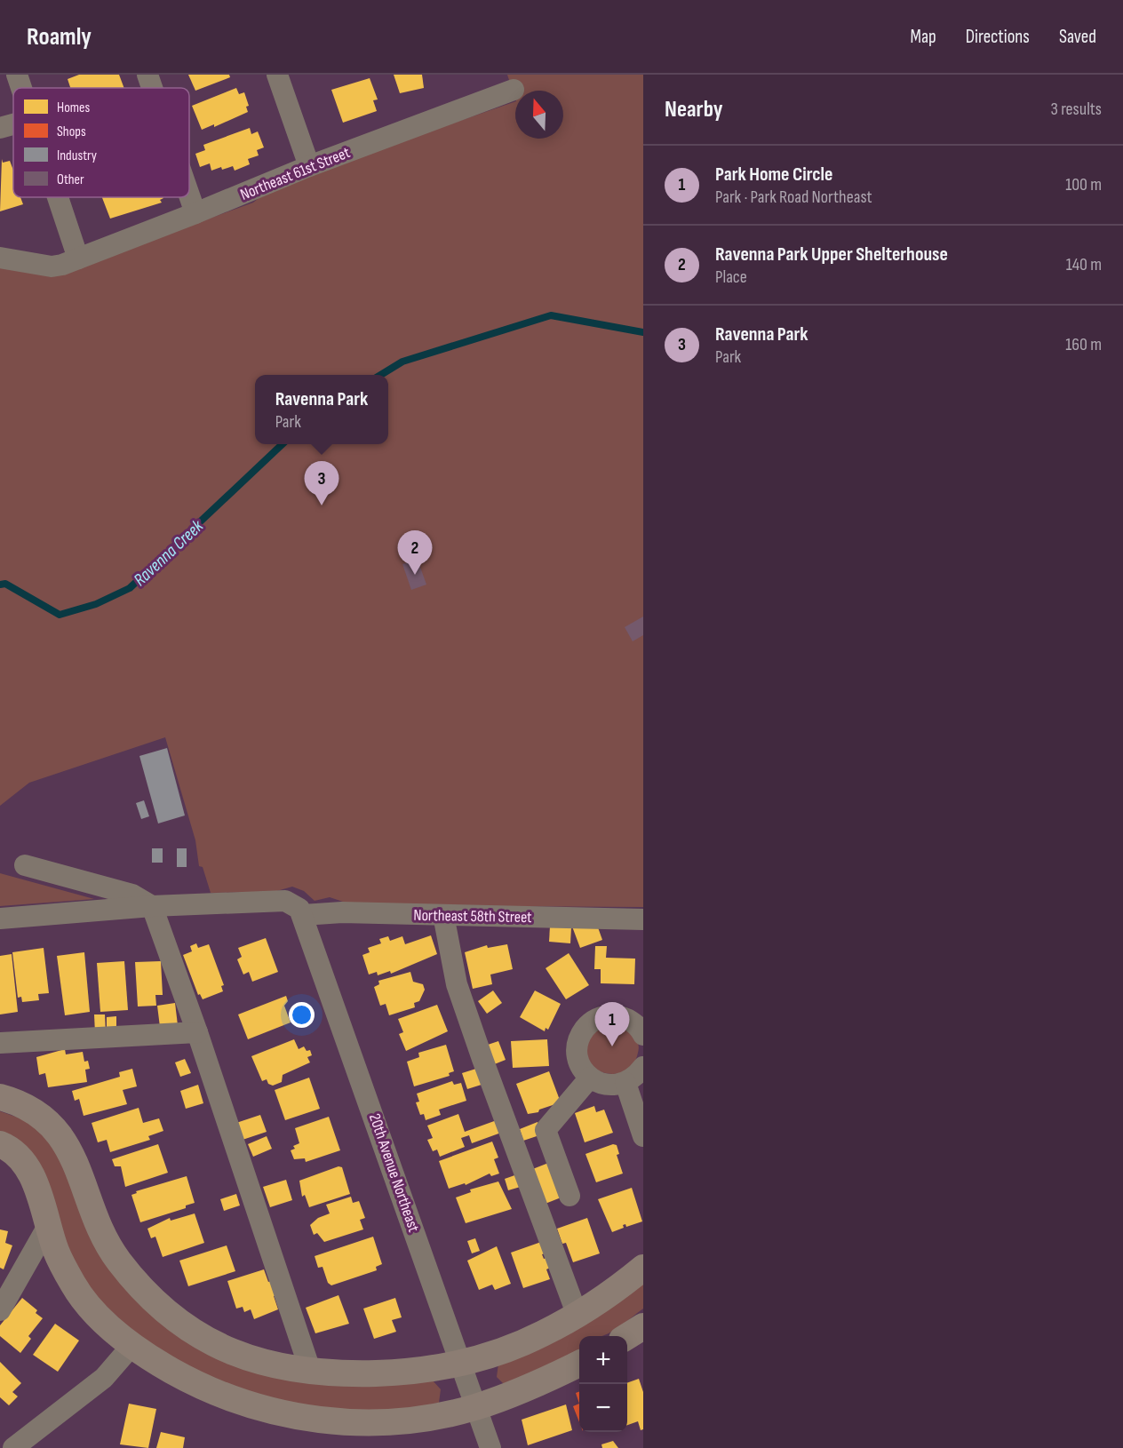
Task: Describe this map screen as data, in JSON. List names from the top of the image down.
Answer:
{
  "streets": {
    "street": ["Northeast 61st Street", "Northeast 58th Street", "20th Avenue Northeast"]
  },
  "crossings": [
    ["Northeast 58th Street", "20th Avenue Northeast"]
  ],
  "water": ["Ravenna Creek"],
  "legend": [
    "Homes",
    "Shops",
    "Industry",
    "Other"
  ],
  "north": "top",
  "page": {
    "header": "Roamly",
    "nav": ["Map", "Directions", "Saved"],
    "heading": ["Nearby", "3 results"],
    "list": [
      {
        "mark": "1",
        "name": "Park Home Circle",
        "note": "Park · Park Road Northeast",
        "value": "100 m"
      },
      {
        "mark": "2",
        "name": "Ravenna Park Upper Shelterhouse",
        "note": "Place",
        "value": "140 m"
      },
      {
        "mark": "3",
        "name": "Ravenna Park",
        "note": "Park",
        "value": "160 m"
      }
    ],
    "popup": ["Ravenna Park", "Park"],
    "pins": ["3", "2", "1"],
    "map_buttons": ["+", "−"]
  }
}
